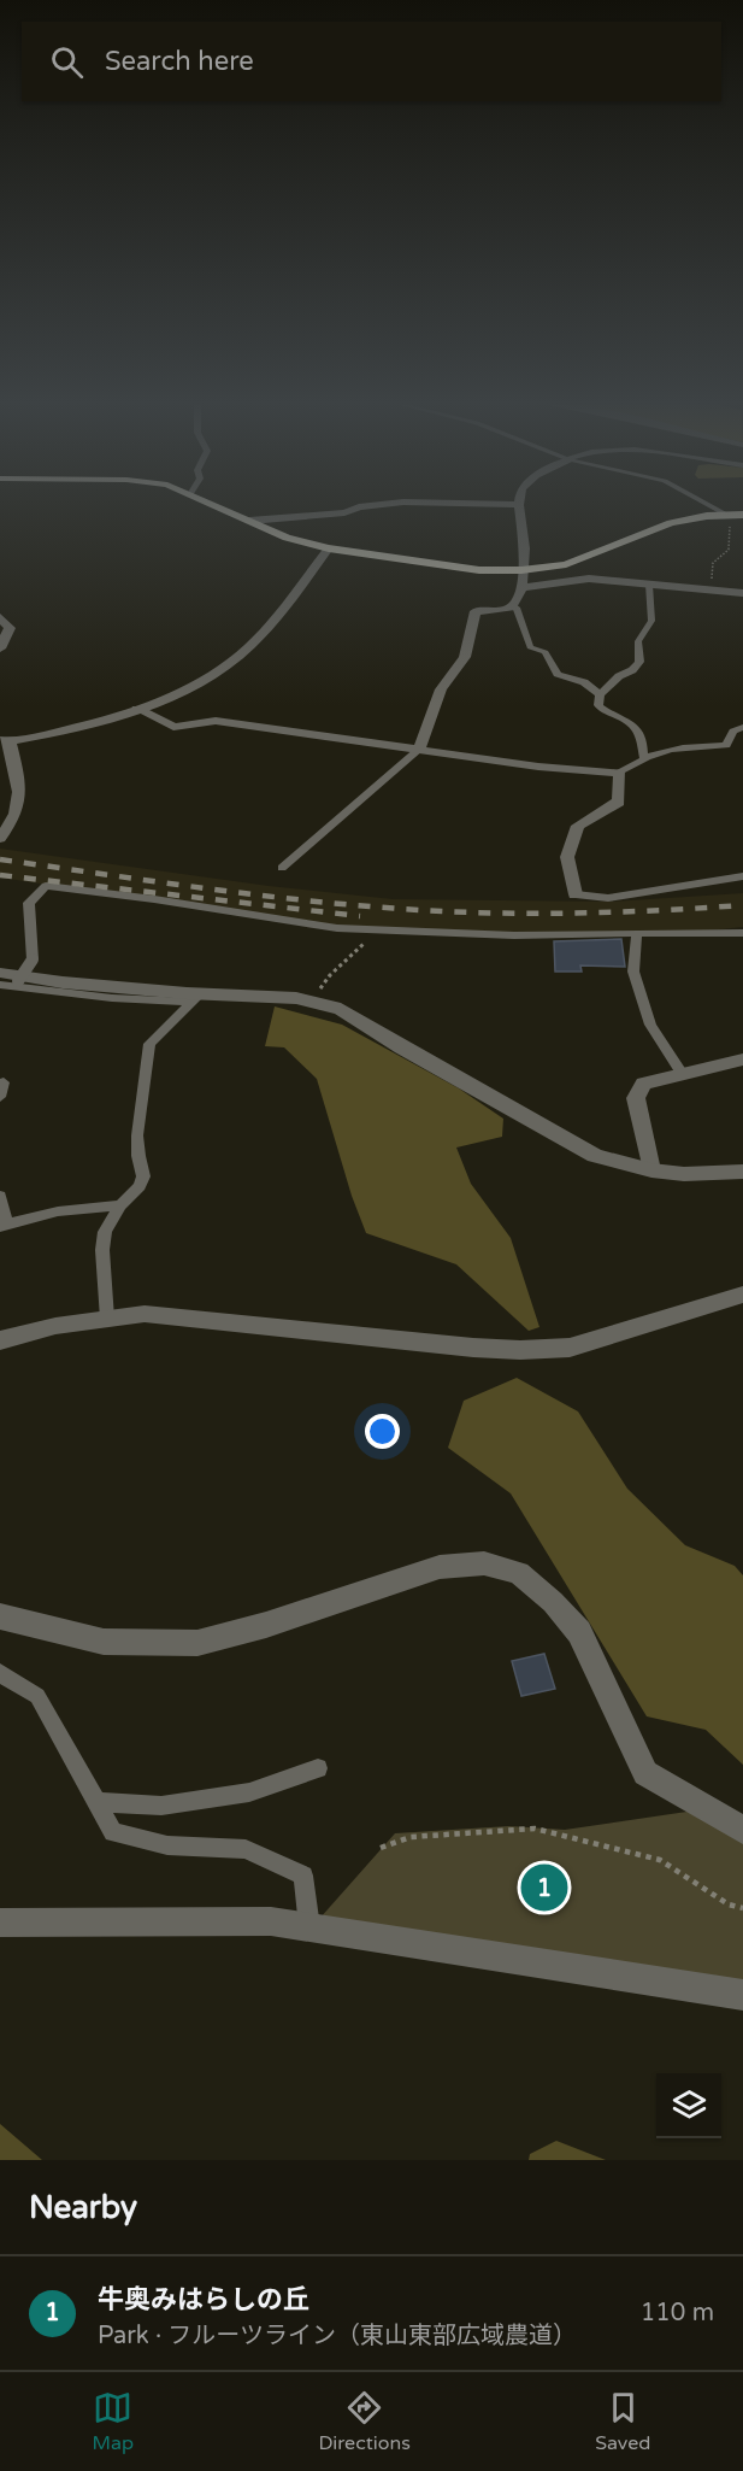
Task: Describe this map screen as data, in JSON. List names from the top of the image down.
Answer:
{
  "page": {
    "search": "Search here",
    "pins": "1",
    "heading": "Nearby",
    "list": [
      {
        "mark": "1",
        "name": "牛奥みはらしの丘",
        "note": "Park · フルーツライン（東山東部広域農道）",
        "value": "110 m"
      }
    ],
    "nav": ["Map", "Directions", "Saved"]
  }
}
